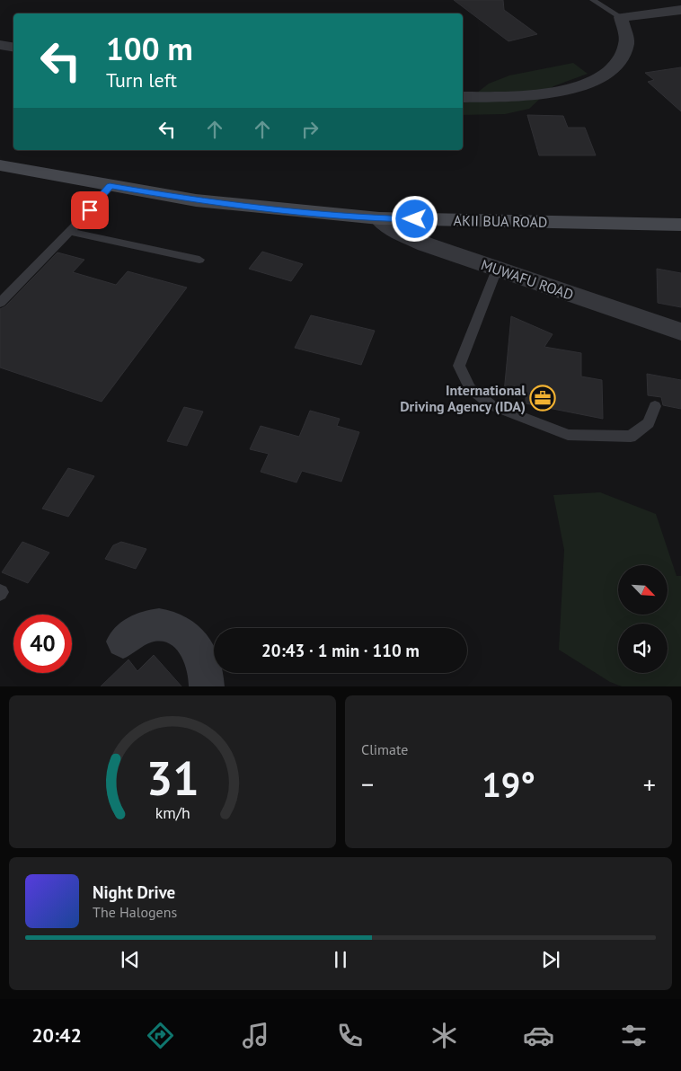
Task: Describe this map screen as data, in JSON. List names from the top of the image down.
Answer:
{
  "streets": {
    "street": ["AKII BUA ROAD", "MUWAFU ROAD"]
  },
  "crossings": [
    ["AKII BUA ROAD", "MUWAFU ROAD"]
  ],
  "places": {
    "office": ["International Driving Agency (IDA)"]
  },
  "north": "bottom right",
  "page": {
    "turn": ["100 m", "Turn left"],
    "limit": "40",
    "trip": "20:43 · 1 min · 110 m",
    "tile": "Climate",
    "heat": ["−", "19°", "+"],
    "song": ["Night Drive", "The Halogens"],
    "tabs": "20:42",
    "gauge": ["31", "km/h"]
  }
}
